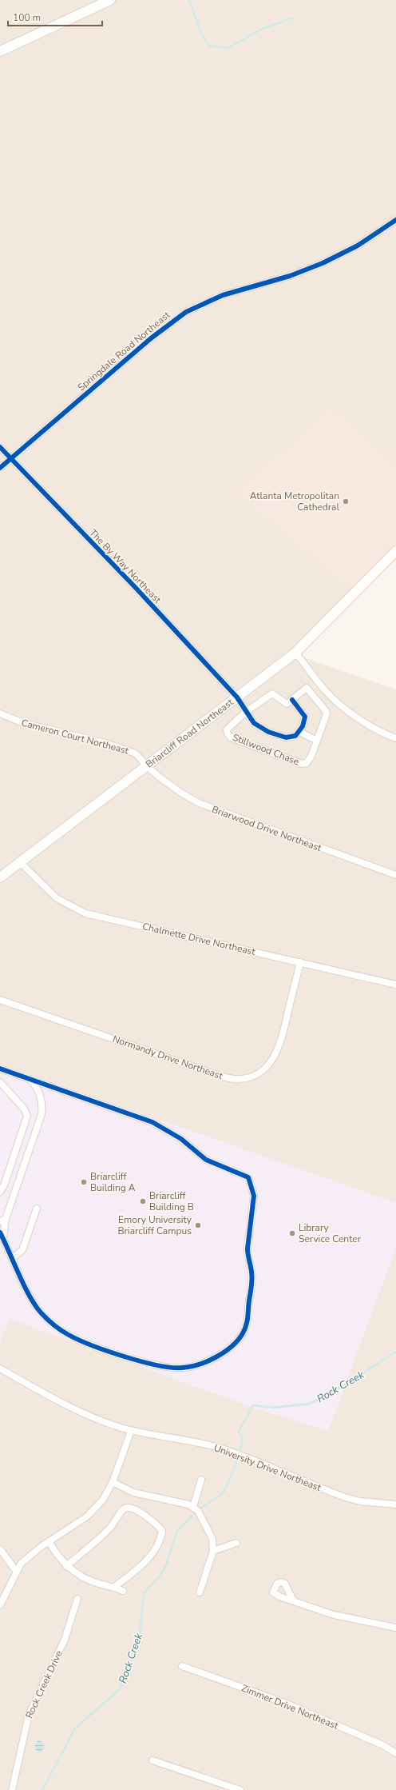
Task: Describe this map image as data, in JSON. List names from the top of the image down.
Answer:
{
  "streets": {
    "main road": ["Briarcliff Road Northeast"],
    "street": [
      "Springdale Road Northeast",
      "The By Way Northeast",
      "Cameron Court Northeast",
      "Stillwood Chase",
      "Briarwood Drive Northeast",
      "Chalmette Drive Northeast",
      "Normandy Drive Northeast",
      "University Drive Northeast",
      "Rock Creek Drive",
      "Zimmer Drive Northeast"
    ]
  },
  "crossings": [
    ["Springdale Road Northeast", "The By Way Northeast"],
    ["The By Way Northeast", "Briarcliff Road Northeast"],
    ["The By Way Northeast", "Stillwood Chase"],
    ["Briarcliff Road Northeast", "Cameron Court Northeast"],
    ["Briarcliff Road Northeast", "Stillwood Chase"],
    ["Briarcliff Road Northeast", "Briarwood Drive Northeast"],
    ["Briarcliff Road Northeast", "Chalmette Drive Northeast"],
    ["Cameron Court Northeast", "Briarwood Drive Northeast"],
    ["Chalmette Drive Northeast", "Normandy Drive Northeast"]
  ],
  "water": ["Rock Creek"],
  "places": [
    "Atlanta Metropolitan Cathedral",
    "Briarcliff Building A",
    "Briarcliff Building B",
    "Emory University Briarcliff Campus",
    "Library Service Center"
  ],
  "scale_bar": "100 m"
}
